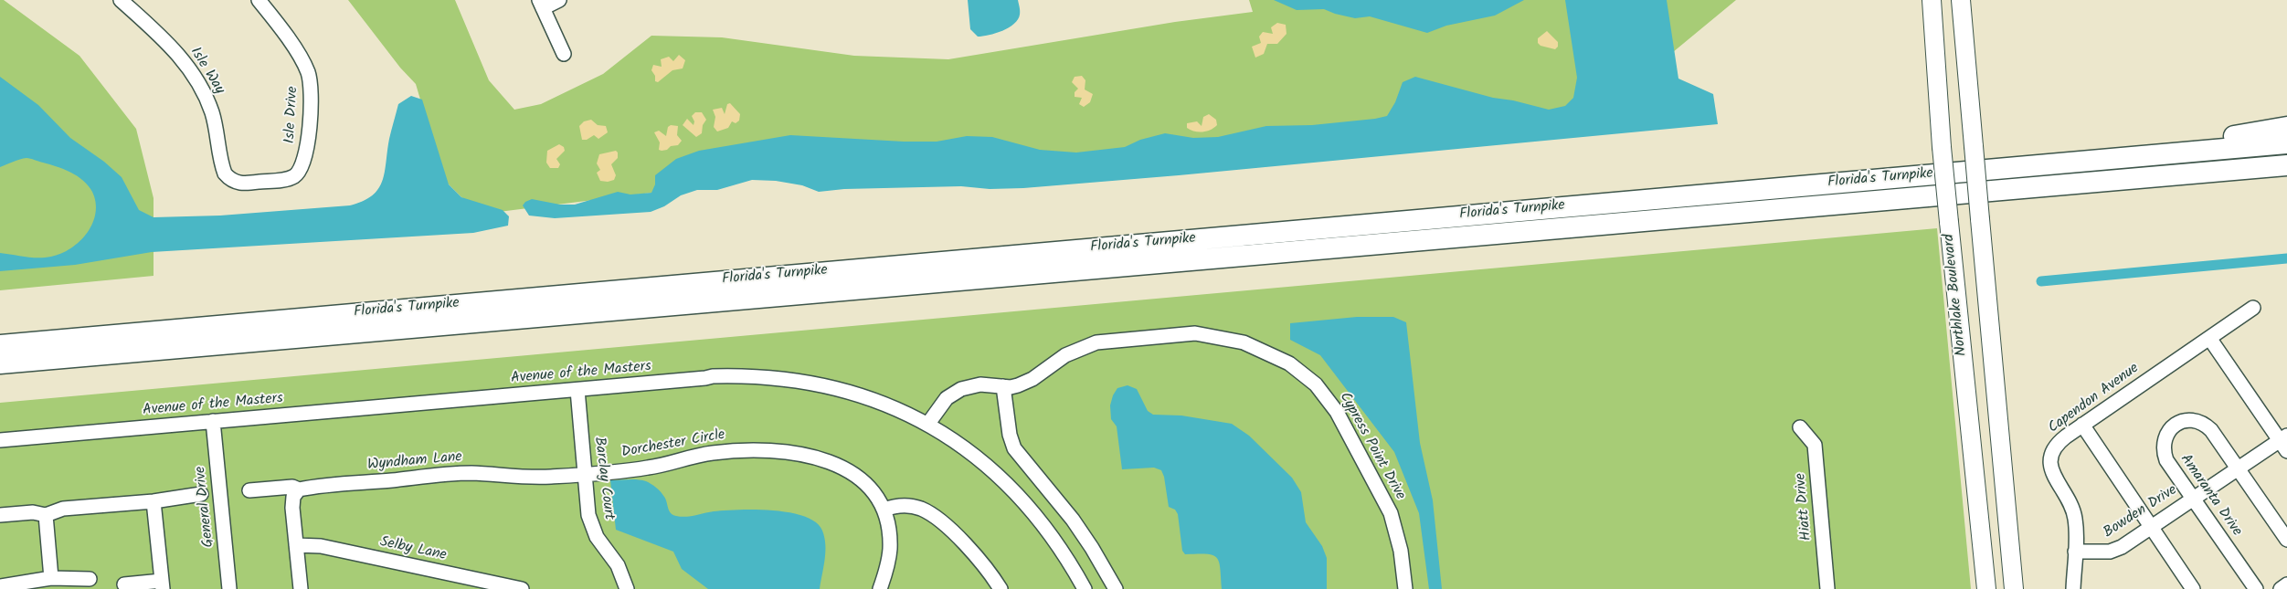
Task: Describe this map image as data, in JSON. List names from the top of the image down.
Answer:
{
  "streets": {
    "highway": ["Florida's Turnpike"],
    "main road": ["Northlake Boulevard"],
    "street": [
      "Isle Way",
      "Isle Drive",
      "Avenue of the Masters",
      "Capendon Avenue",
      "Dorchester Circle",
      "Cypress Point Drive",
      "Wyndham Lane",
      "Barclay Court",
      "Amaranta Drive",
      "General Drive",
      "Hiatt Drive",
      "Bowden Drive",
      "Selby Lane"
    ]
  },
  "crossings": [
    ["Isle Way", "Isle Drive"],
    ["Avenue of the Masters", "Cypress Point Drive"],
    ["Avenue of the Masters", "Barclay Court"],
    ["Avenue of the Masters", "General Drive"],
    ["Capendon Avenue", "Bowden Drive"],
    ["Dorchester Circle", "Wyndham Lane"],
    ["Dorchester Circle", "Barclay Court"],
    ["Wyndham Lane", "Barclay Court"],
    ["Amaranta Drive", "Bowden Drive"]
  ]
}
